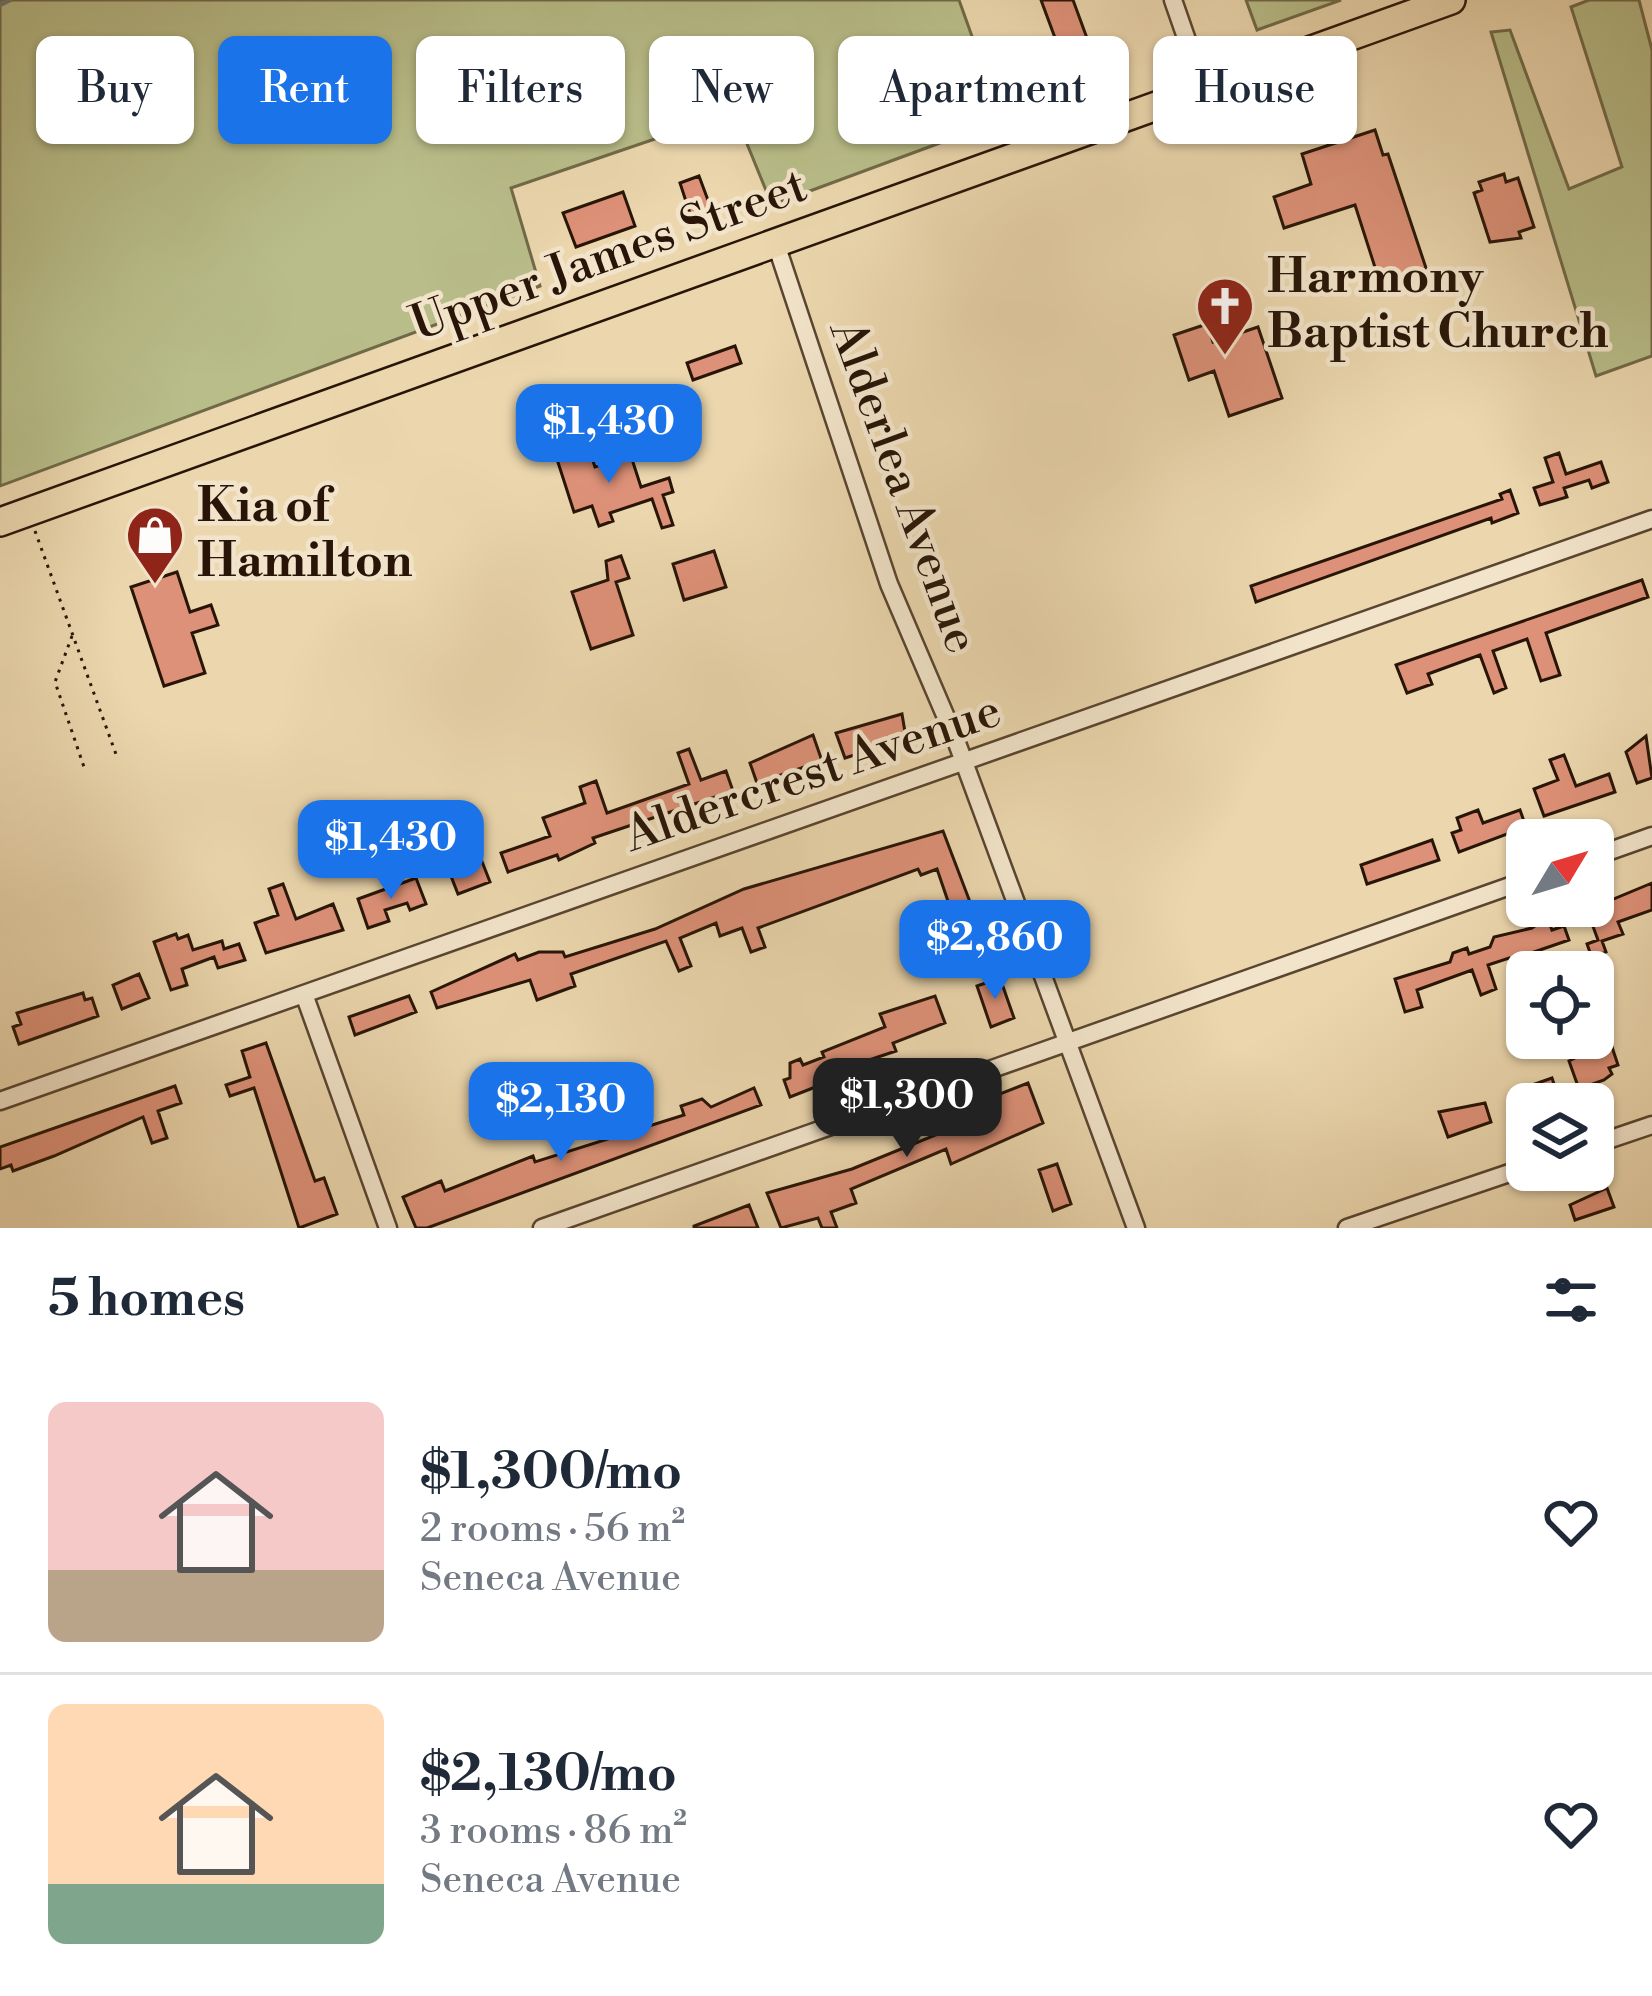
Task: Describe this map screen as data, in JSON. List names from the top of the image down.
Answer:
{
  "streets": {
    "main road": ["Upper James Street"],
    "street": ["Alderlea Avenue", "Aldercrest Avenue"]
  },
  "crossings": [
    ["Upper James Street", "Alderlea Avenue"],
    ["Alderlea Avenue", "Aldercrest Avenue"]
  ],
  "places": {
    "church": ["Harmony Baptist Church"],
    "shop": ["Kia of Hamilton"]
  },
  "north": "top right",
  "page": {
    "chip": [
      "Buy",
      "Rent",
      "Filters",
      "New",
      "Apartment",
      "House"
    ],
    "price": [
      "$1,430",
      "$1,430",
      "$2,860",
      "$1,300",
      "$2,130"
    ],
    "heading": "5 homes",
    "list": [
      {
        "name": "$1,300/mo",
        "note": "2 rooms · 56 m² · Seneca Avenue"
      },
      {
        "name": "$2,130/mo",
        "note": "3 rooms · 86 m² · Seneca Avenue"
      }
    ]
  }
}
